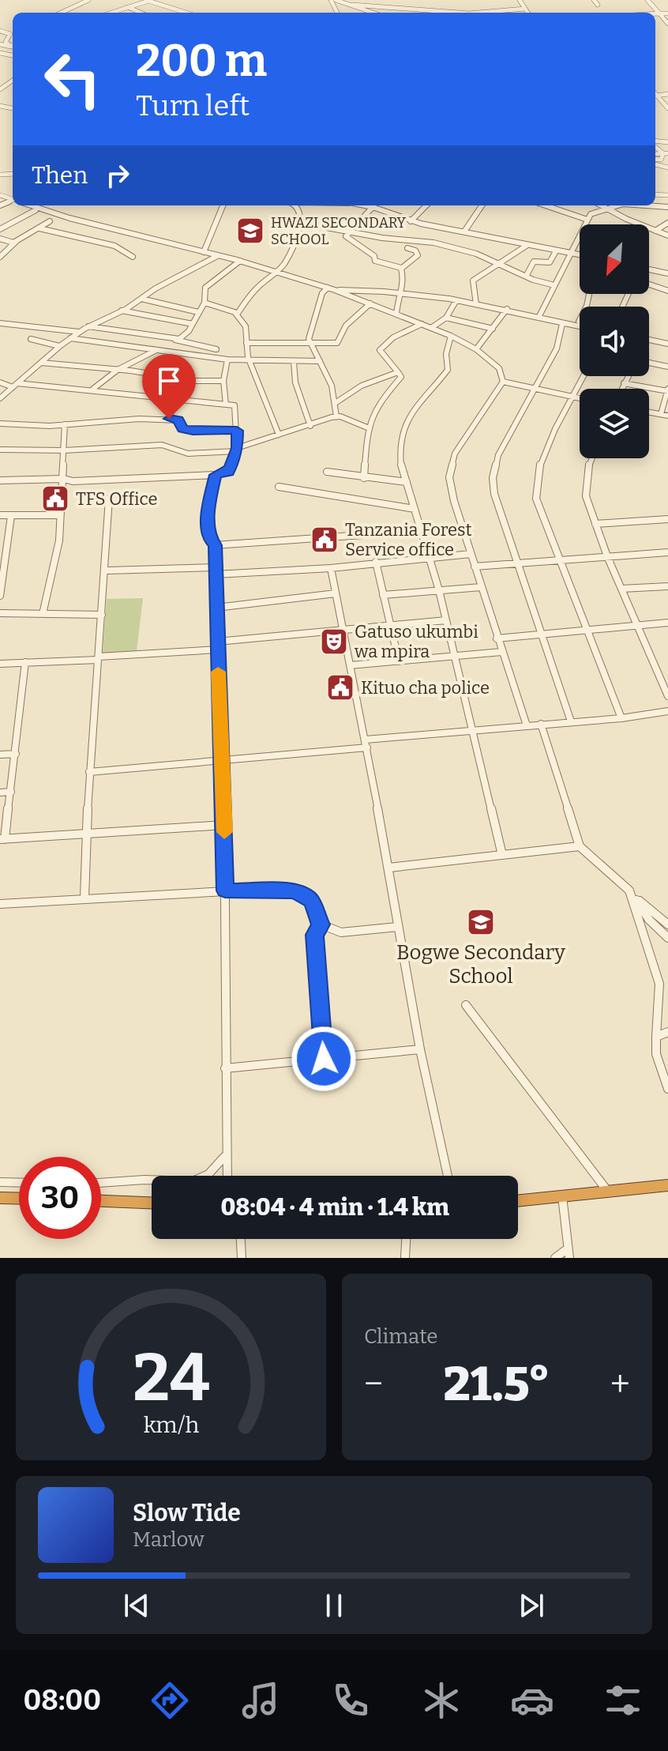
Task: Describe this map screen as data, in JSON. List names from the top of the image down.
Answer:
{
  "places": {
    "school or university": ["HWAZI SECONDARY SCHOOL", "Bogwe Secondary School"],
    "public building": ["TFS Office", "Tanzania Forest Service office", "Kituo cha police"],
    "theatre": ["Gatuso ukumbi wa mpira"]
  },
  "north": "bottom left",
  "page": {
    "turn": ["200 m", "Turn left"],
    "then": "Then",
    "limit": "30",
    "trip": "08:04 · 4 min · 1.4 km",
    "tile": "Climate",
    "heat": ["−", "21.5°", "+"],
    "song": ["Slow Tide", "Marlow"],
    "tabs": "08:00",
    "gauge": ["24", "km/h"]
  }
}
